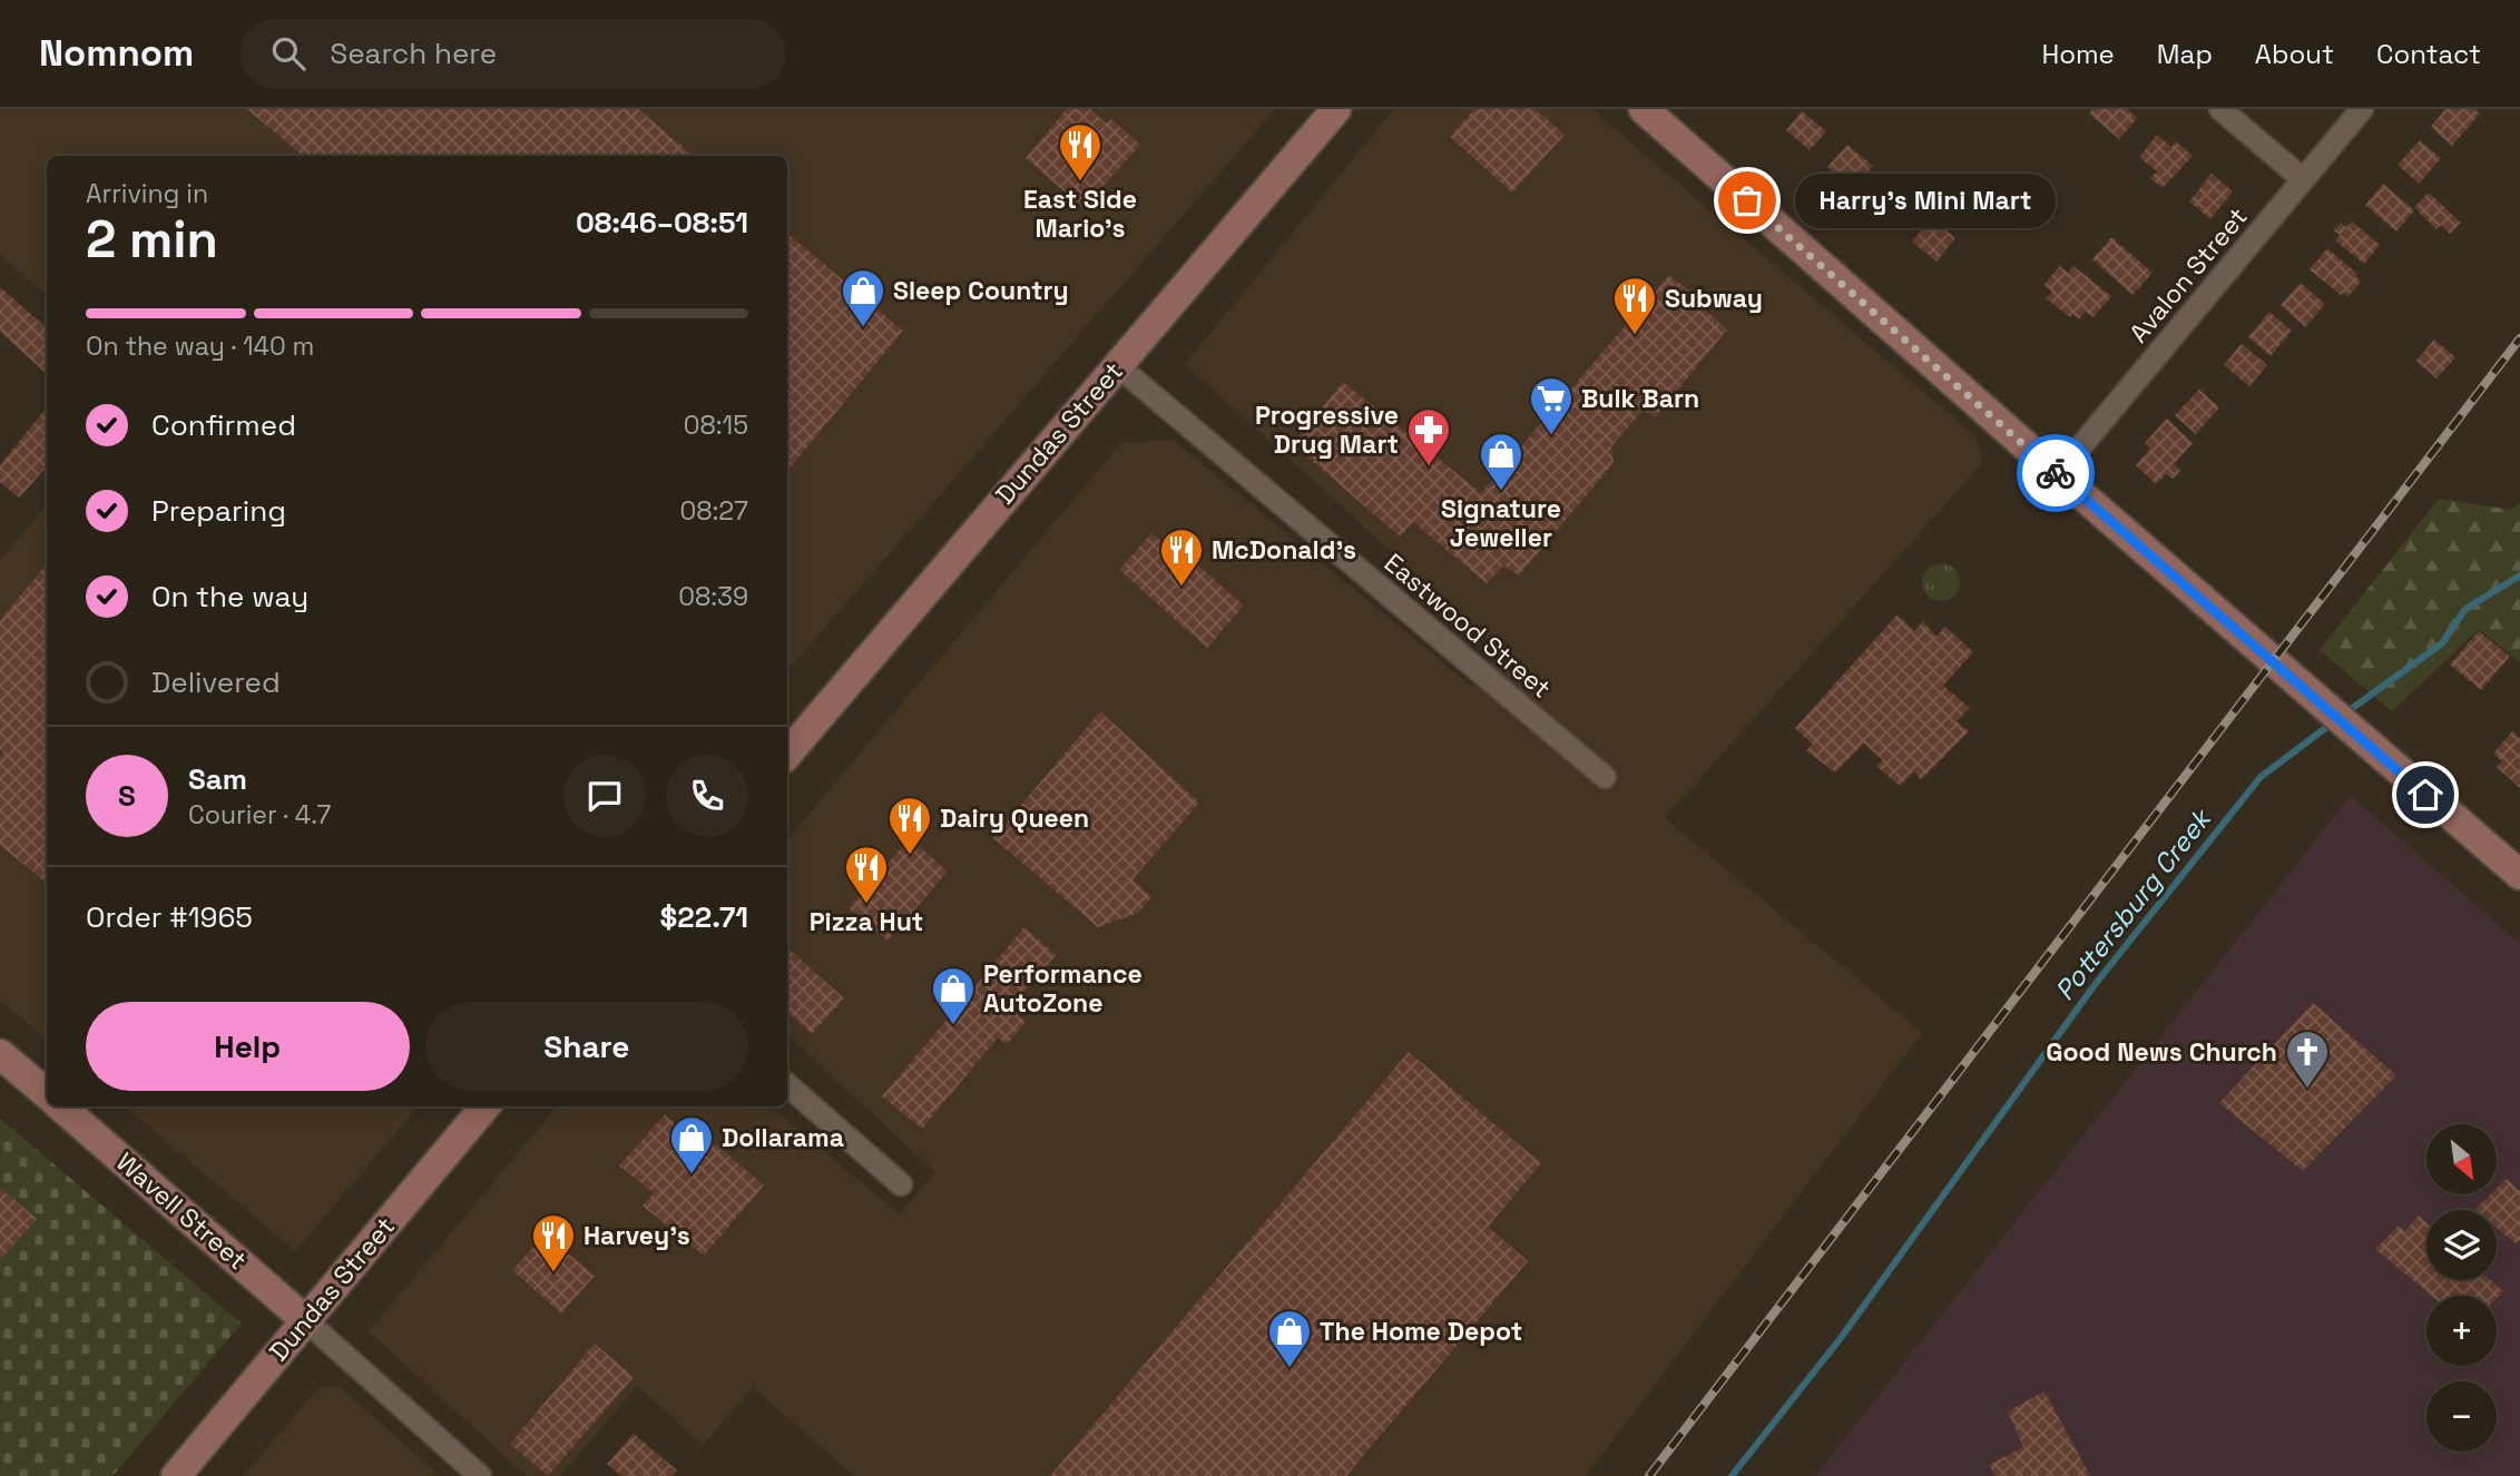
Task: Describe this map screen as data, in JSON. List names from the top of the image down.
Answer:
{
  "streets": {
    "main road": ["Dundas Street", "Wavell Street"],
    "street": ["Avalon Street", "Eastwood Street"]
  },
  "crossings": [
    ["Dundas Street", "Eastwood Street"],
    ["Dundas Street", "Wavell Street"]
  ],
  "water": ["Pottersburg Creek"],
  "places": {
    "restaurant": [
      "East Side Mario's",
      "Subway",
      "McDonald's",
      "Dairy Queen",
      "Pizza Hut",
      "Harvey's"
    ],
    "other": ["Harry's Mini Mart"],
    "shop": [
      "Sleep Country",
      "Signature Jeweller",
      "Performance AutoZone",
      "Dollarama",
      "The Home Depot"
    ],
    "supermarket": ["Bulk Barn"],
    "pharmacy": ["Progressive Drug Mart"],
    "church": ["Good News Church"]
  },
  "north": "bottom right",
  "page": {
    "header": "Nomnom",
    "search": "Search here",
    "nav": [
      "Home",
      "Map",
      "About",
      "Contact"
    ],
    "heading": ["2 min", "Arriving in", "08:46–08:51"],
    "panel": [
      "Sam",
      "Courier · 4.7",
      "Order #1965",
      "$22.71"
    ],
    "bubble": "Harry's Mini Mart",
    "bar": "On the way · 140 m",
    "list": [
      ["Confirmed", "08:15"],
      ["Preparing", "08:27"],
      ["On the way", "08:39"],
      "Delivered"
    ],
    "round": "S",
    "buttons": ["Help", "Share"],
    "map_buttons": ["+", "−"]
  }
}
